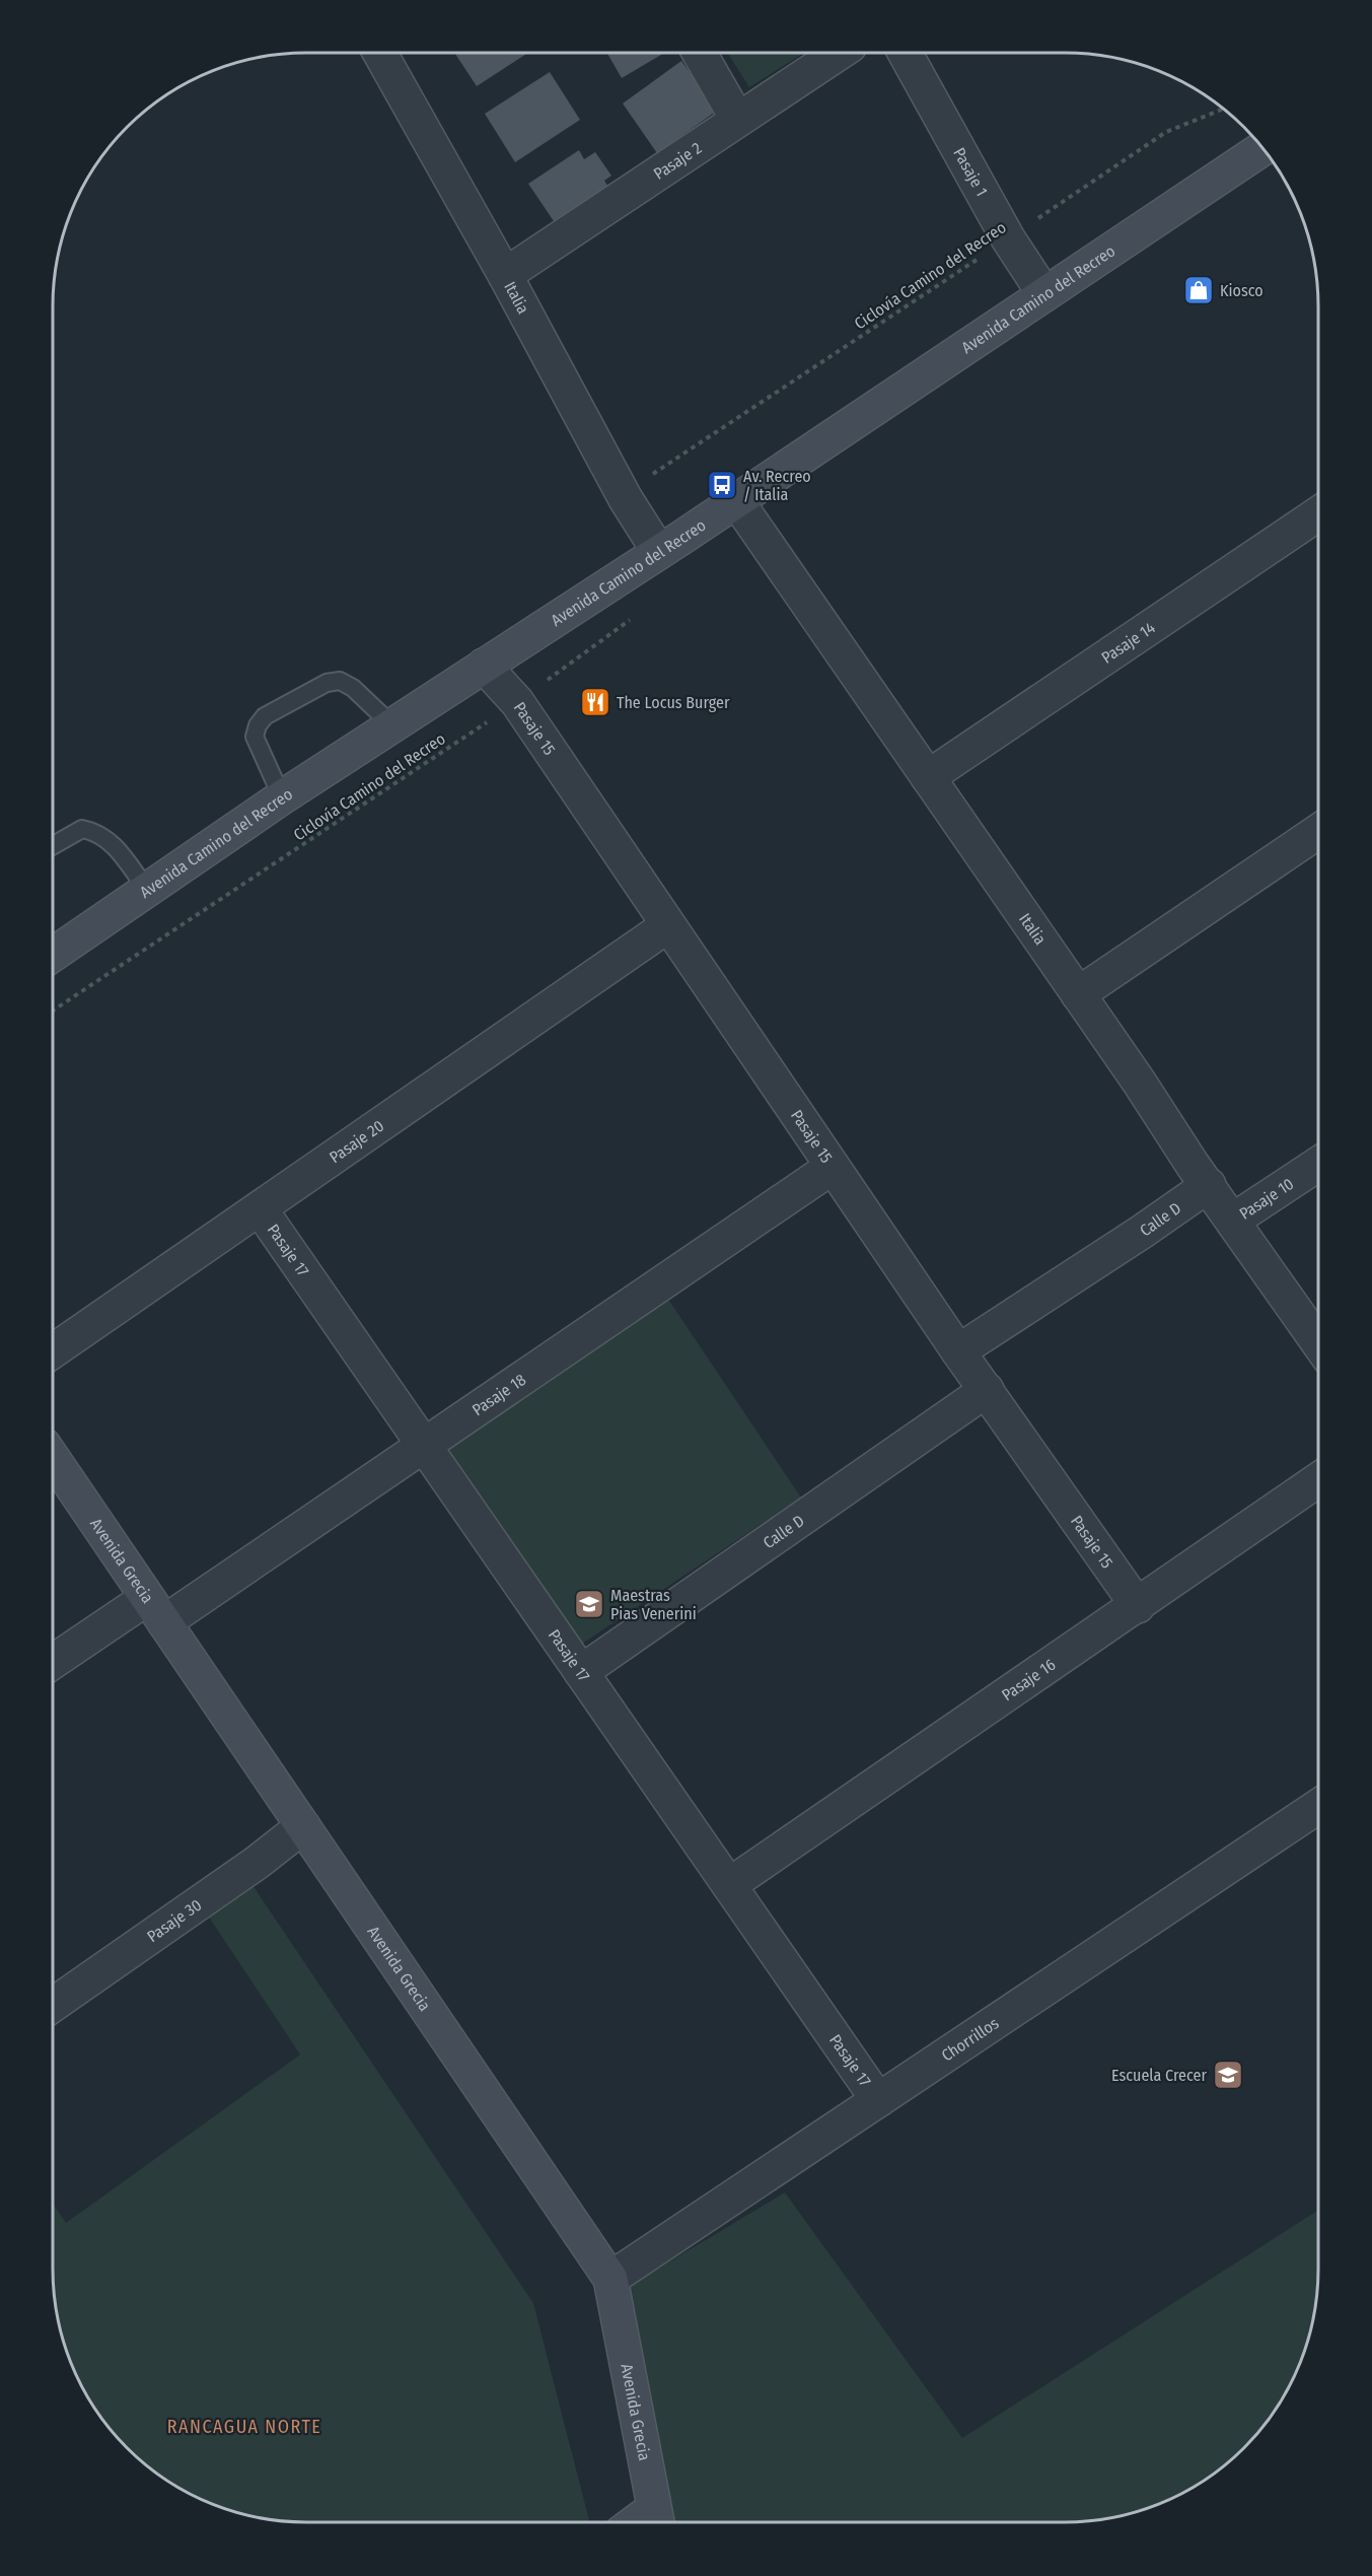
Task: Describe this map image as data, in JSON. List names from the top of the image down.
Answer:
{
  "streets": {
    "street": [
      "Pasaje 2",
      "Pasaje 1",
      "Italia",
      "Avenida Camino del Recreo",
      "Pasaje 14",
      "Pasaje 15",
      "Pasaje 20",
      "Pasaje 10",
      "Calle D",
      "Pasaje 17",
      "Pasaje 18",
      "Avenida Grecia",
      "Pasaje 16",
      "Pasaje 30",
      "Chorrillos"
    ],
    "path": ["Ciclovía Camino del Recreo"]
  },
  "crossings": [
    ["Pasaje 2", "Italia"],
    ["Pasaje 1", "Ciclovía Camino del Recreo"],
    ["Pasaje 1", "Avenida Camino del Recreo"],
    ["Ciclovía Camino del Recreo", "Pasaje 15"],
    ["Italia", "Avenida Camino del Recreo"],
    ["Italia", "Pasaje 14"],
    ["Italia", "Pasaje 10"],
    ["Italia", "Calle D"],
    ["Avenida Camino del Recreo", "Pasaje 15"],
    ["Pasaje 15", "Pasaje 20"],
    ["Pasaje 15", "Calle D"],
    ["Pasaje 15", "Pasaje 18"],
    ["Pasaje 15", "Pasaje 16"],
    ["Pasaje 20", "Pasaje 17"],
    ["Calle D", "Pasaje 17"],
    ["Pasaje 17", "Pasaje 18"],
    ["Pasaje 17", "Pasaje 16"],
    ["Pasaje 17", "Chorrillos"],
    ["Pasaje 18", "Avenida Grecia"],
    ["Avenida Grecia", "Pasaje 30"],
    ["Avenida Grecia", "Chorrillos"]
  ],
  "districts": ["RANCAGUA NORTE"],
  "places": {
    "shop": ["Kiosco"],
    "bus stop": ["Av. Recreo / Italia"],
    "restaurant": ["The Locus Burger"],
    "school or university": ["Maestras Pias Venerini", "Escuela Crecer"]
  }
}
